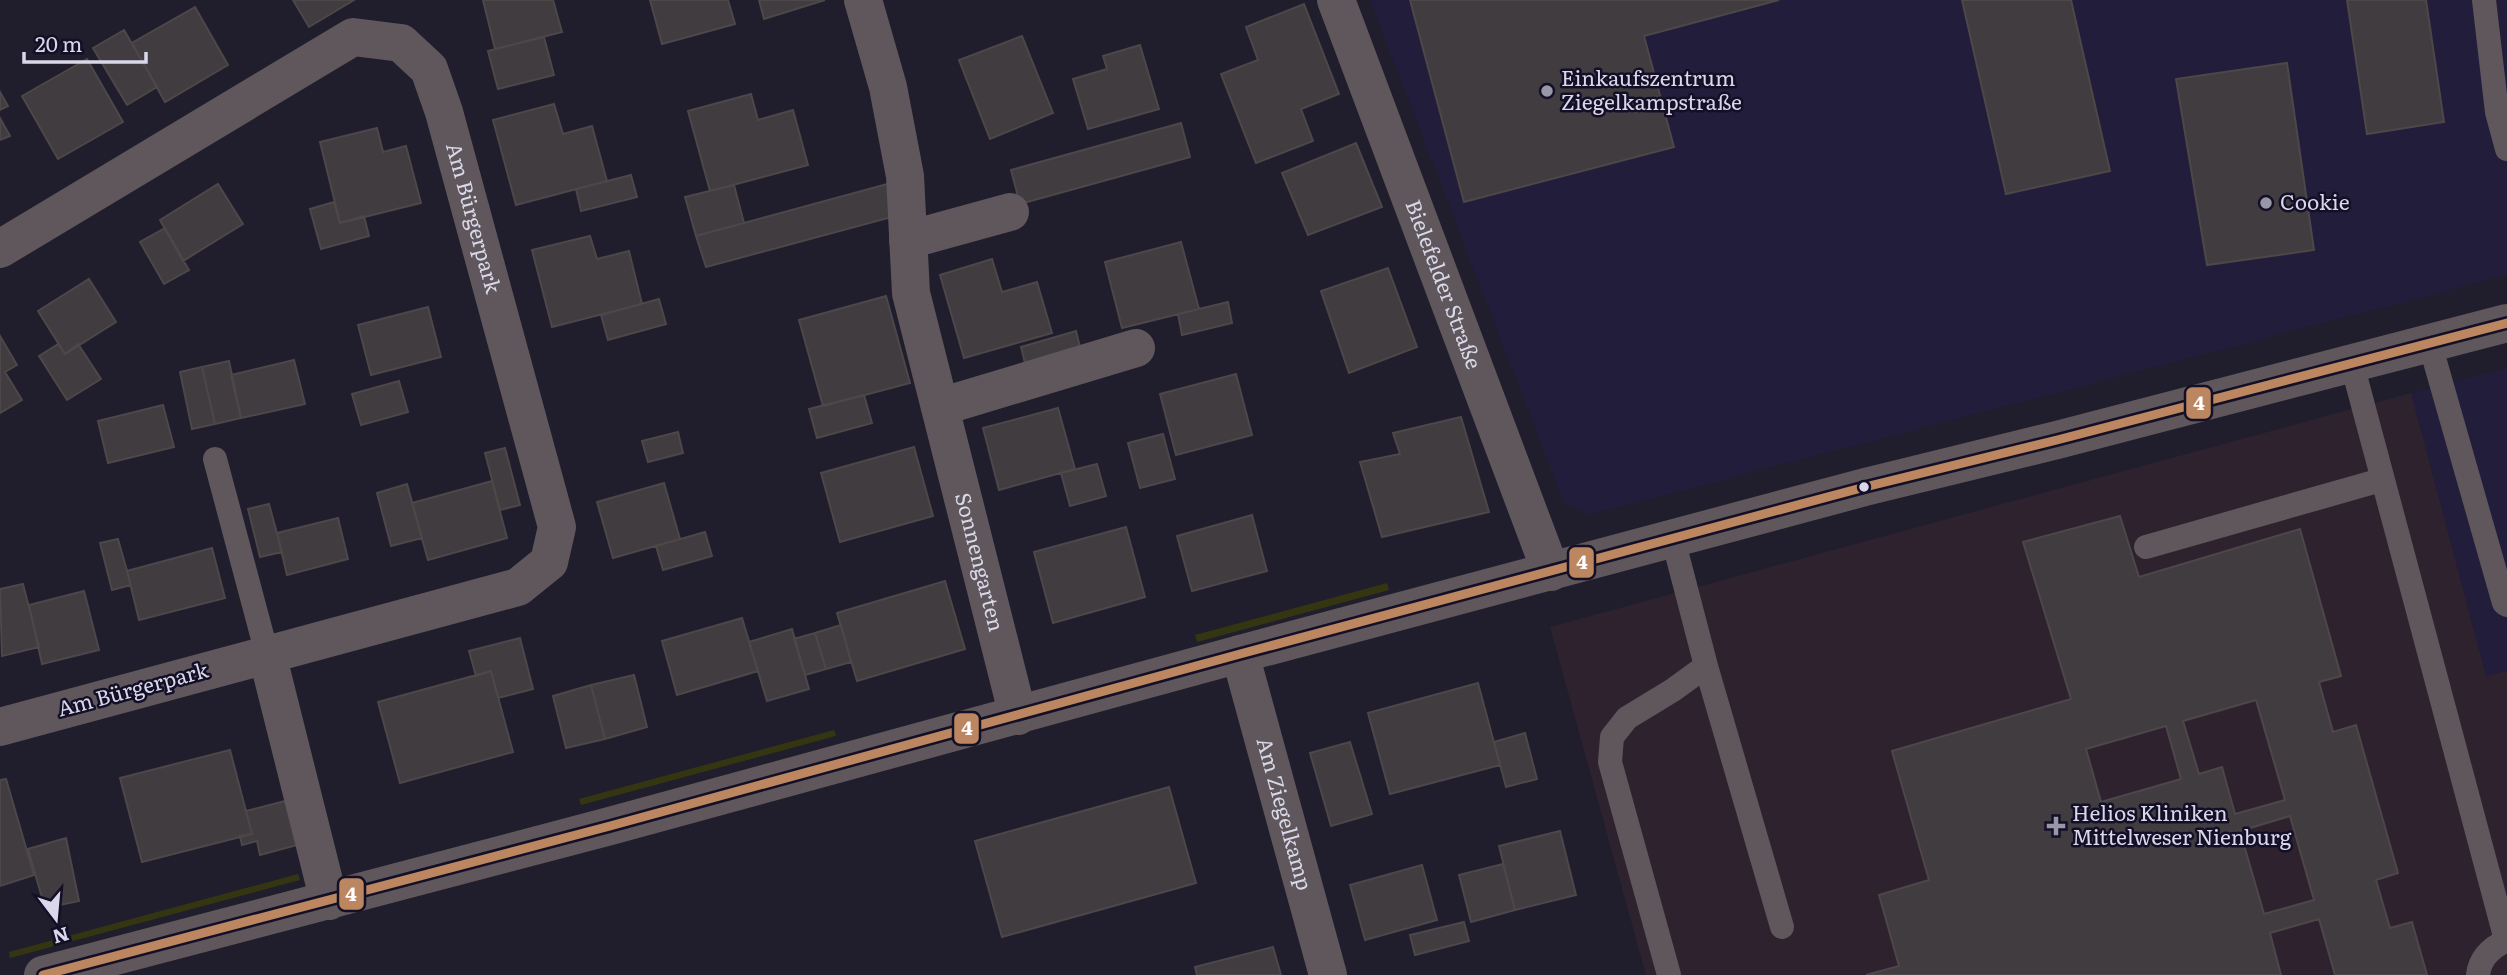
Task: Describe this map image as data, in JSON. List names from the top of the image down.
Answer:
{
  "streets": {
    "street": [
      "Am Bürgerpark",
      "Bielefelder Straße",
      "Sonnengarten",
      "Am Ziegelkamp"
    ]
  },
  "places": {
    "other": ["Einkaufszentrum Ziegelkampstraße", "Cookie"],
    "health": ["Helios Kliniken Mittelweser Nienburg"]
  },
  "lines": ["transit line 4"],
  "scale_bar": "20 m",
  "north": "bottom"
}
